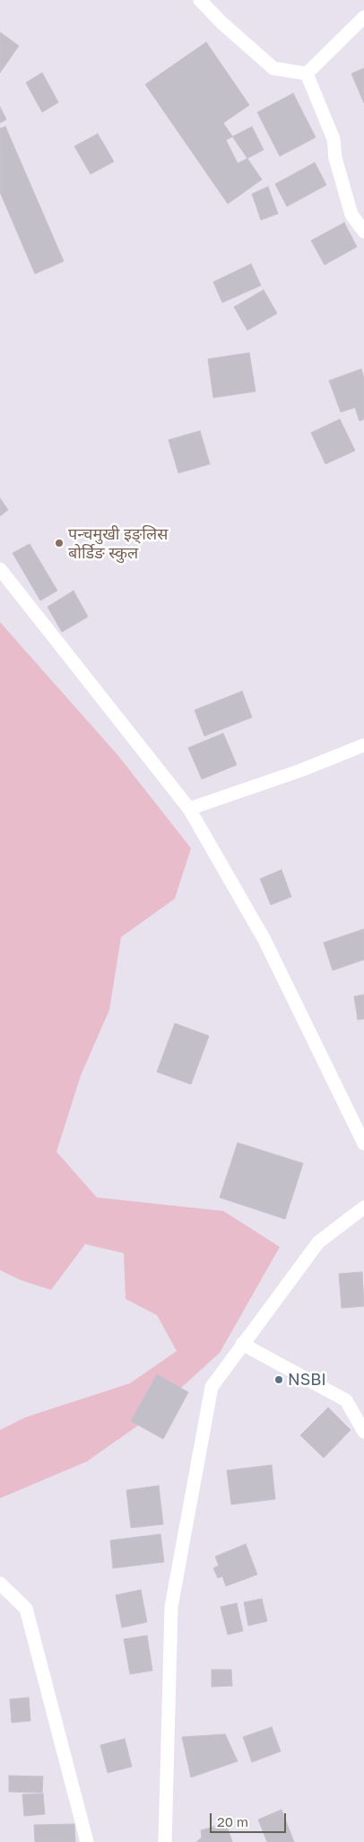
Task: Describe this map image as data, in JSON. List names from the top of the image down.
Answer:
{
  "places": ["पन्चमुखी इङ्लिस बोर्डिङ स्कुल", "NSBI"],
  "scale_bar": "20 m"
}
